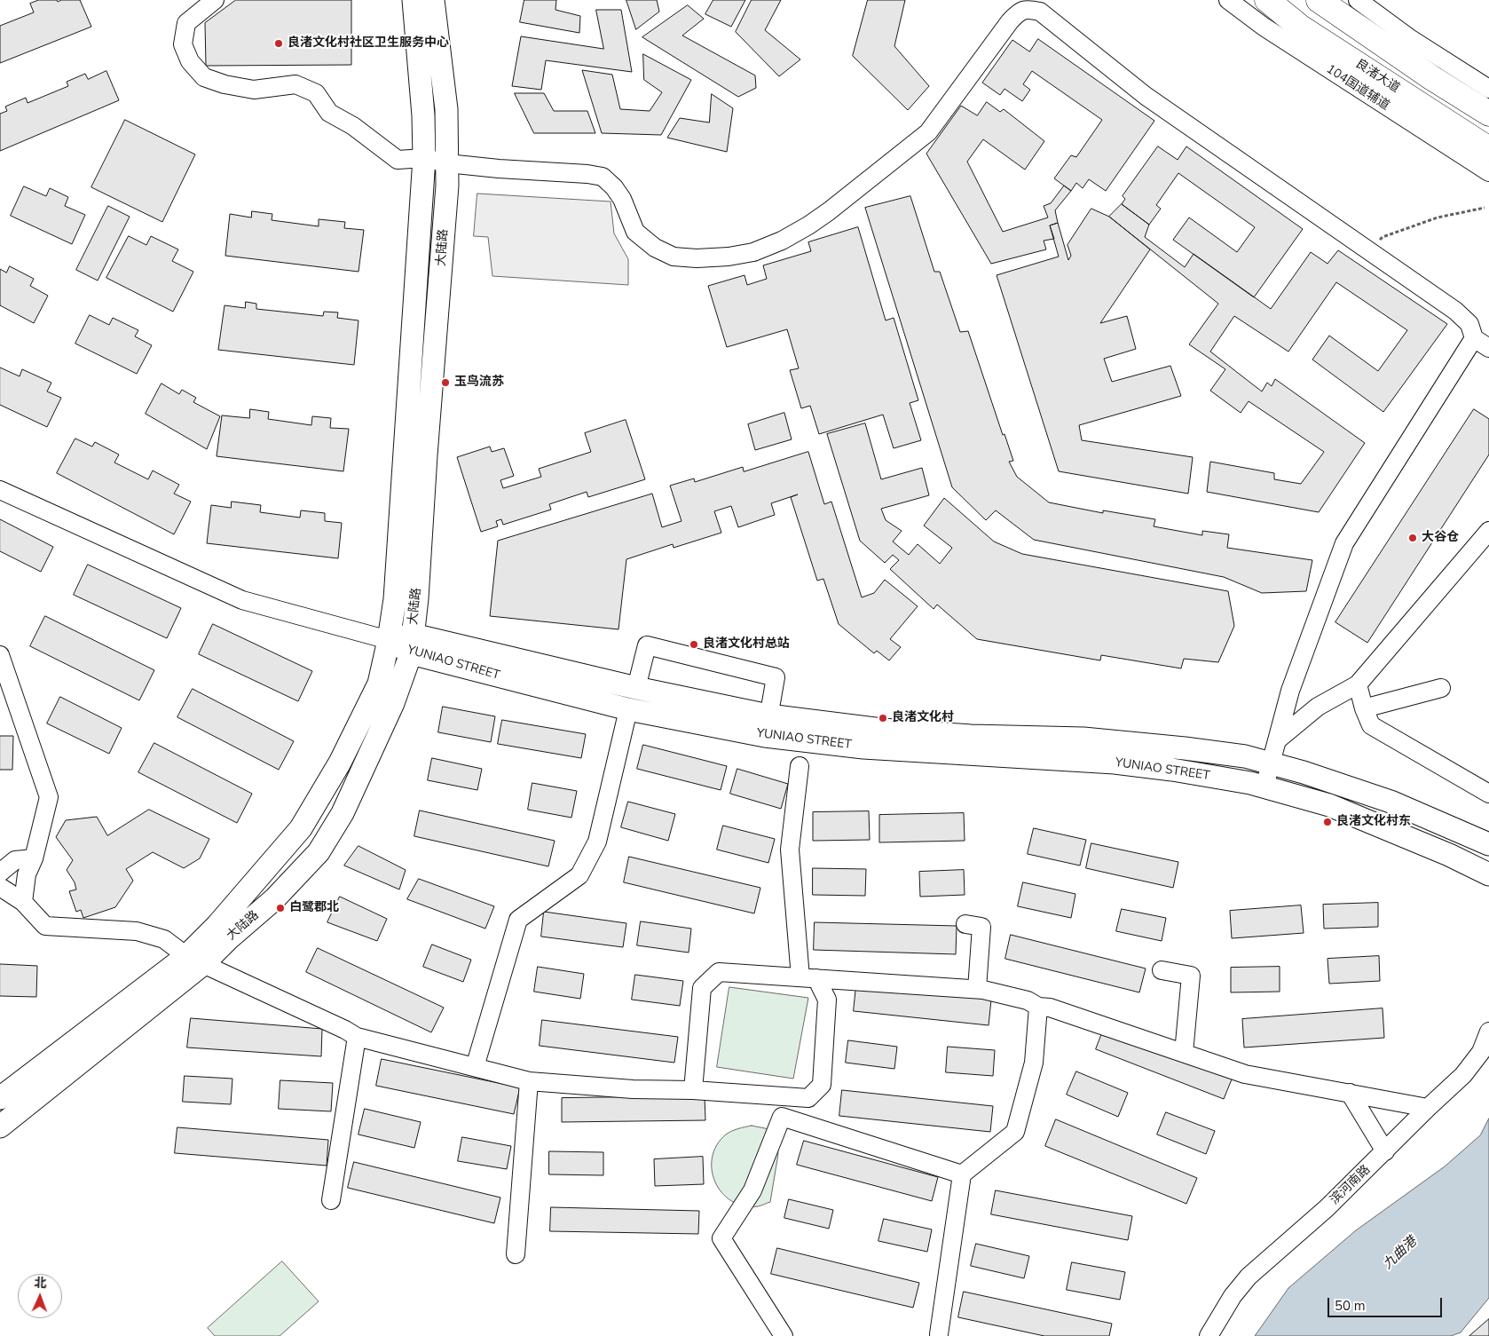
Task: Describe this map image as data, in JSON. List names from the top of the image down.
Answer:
{
  "streets": {
    "highway": ["良渚大道"],
    "main road": ["大陆路", "YUNIAO STREET"],
    "street": ["104国道辅道", "滨河南路"]
  },
  "crossings": [
    ["大陆路", "YUNIAO STREET"]
  ],
  "water": ["九曲港"],
  "places": [
    "良渚文化村社区卫生服务中心",
    "玉鸟流苏",
    "大谷仓",
    "良渚文化村总站",
    "良渚文化村",
    "良渚文化村东",
    "白鹭郡北"
  ],
  "scale_bar": "50 m",
  "north": "top"
}
